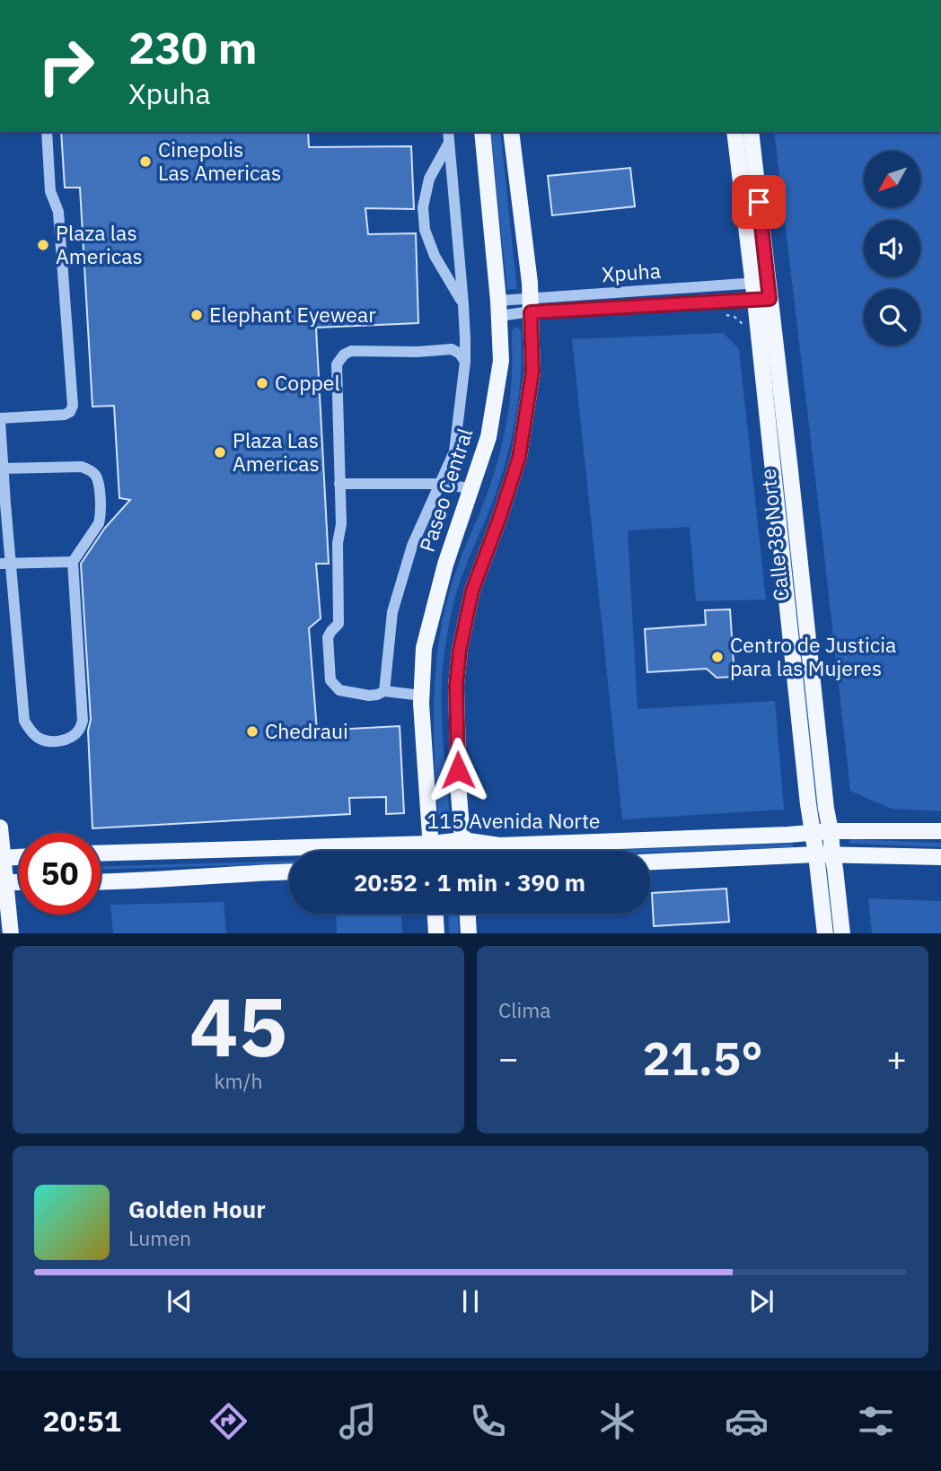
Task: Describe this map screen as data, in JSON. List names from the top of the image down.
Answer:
{
  "streets": {
    "main road": ["Paseo Central", "Calle 38 Norte", "115 Avenida Norte"],
    "street": ["Xpuha"]
  },
  "crossings": [
    ["Xpuha", "Paseo Central"],
    ["Xpuha", "Calle 38 Norte"],
    ["Paseo Central", "115 Avenida Norte"],
    ["Calle 38 Norte", "115 Avenida Norte"]
  ],
  "places": [
    "Cinepolis Las Americas",
    "Plaza las Americas",
    "Elephant Eyewear",
    "Coppel",
    "Plaza Las Americas",
    "Centro de Justicia para las Mujeres",
    "Chedraui"
  ],
  "north": "bottom left",
  "page": {
    "turn": ["230 m", "Xpuha"],
    "limit": "50",
    "trip": "20:52 · 1 min · 390 m",
    "tile": [
      ["45", "km/h"],
      "Clima"
    ],
    "heat": ["−", "21.5°", "+"],
    "song": ["Golden Hour", "Lumen"],
    "tabs": "20:51"
  }
}
